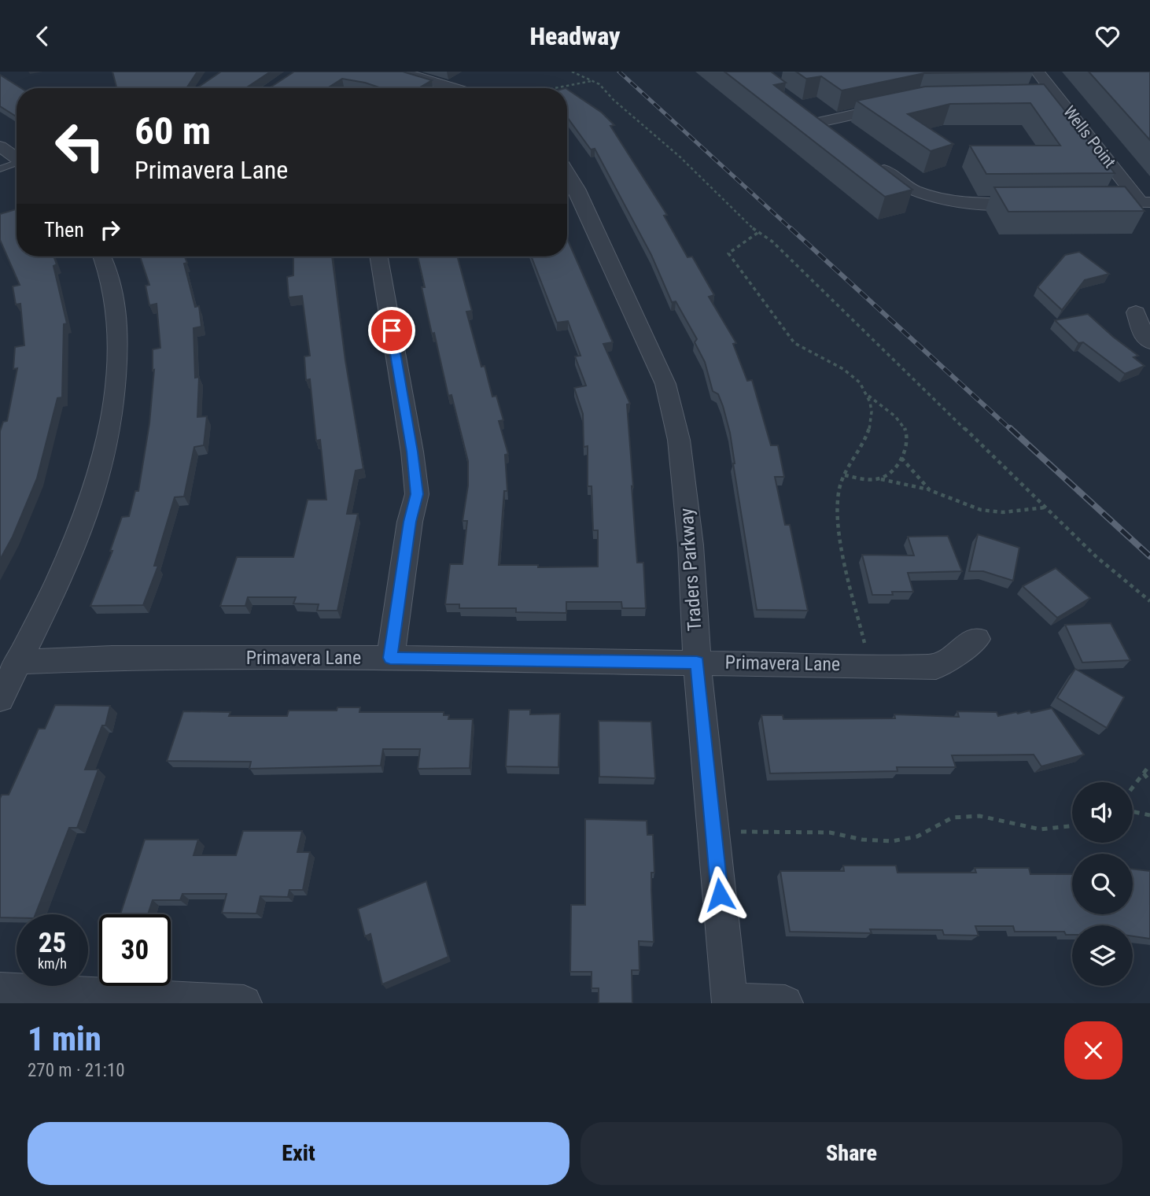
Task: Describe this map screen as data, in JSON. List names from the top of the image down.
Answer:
{
  "streets": {
    "street": ["Wells Point", "Traders Parkway", "Primavera Lane"]
  },
  "crossings": [
    ["Traders Parkway", "Primavera Lane"]
  ],
  "page": {
    "header": "Headway",
    "turn": ["60 m", "Primavera Lane"],
    "then": "Then",
    "speed": "25 km/h",
    "limit": "30",
    "heading": ["1 min", "270 m · 21:10"],
    "buttons": ["Exit", "Share"]
  }
}
